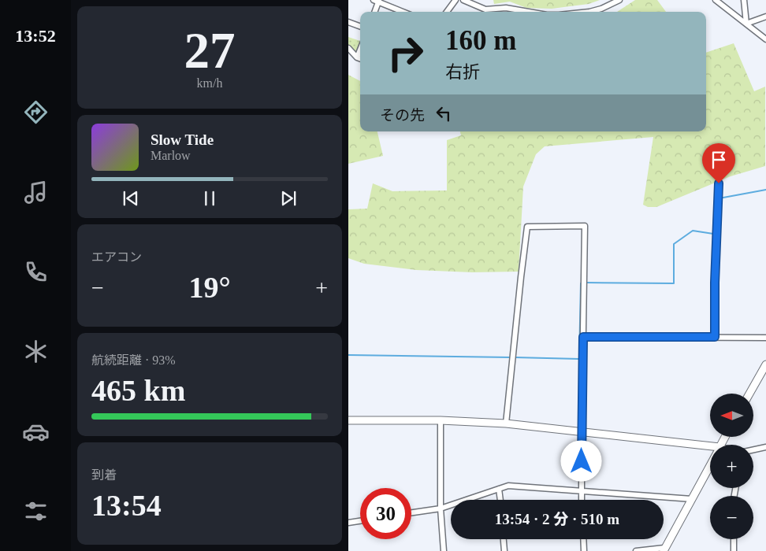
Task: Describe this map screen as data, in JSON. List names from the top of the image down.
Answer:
{
  "north": "left",
  "page": {
    "tabs": "13:52",
    "tile": [
      ["27", "km/h"],
      "エアコン",
      ["航続距離 · 93%", "465 km"],
      ["到着", "13:54"]
    ],
    "turn": ["160 m", "右折"],
    "then": "その先",
    "song": ["Slow Tide", "Marlow"],
    "heat": ["−", "19°", "+"],
    "map_buttons": ["+", "−"],
    "limit": "30",
    "trip": "13:54 · 2 分 · 510 m"
  }
}
